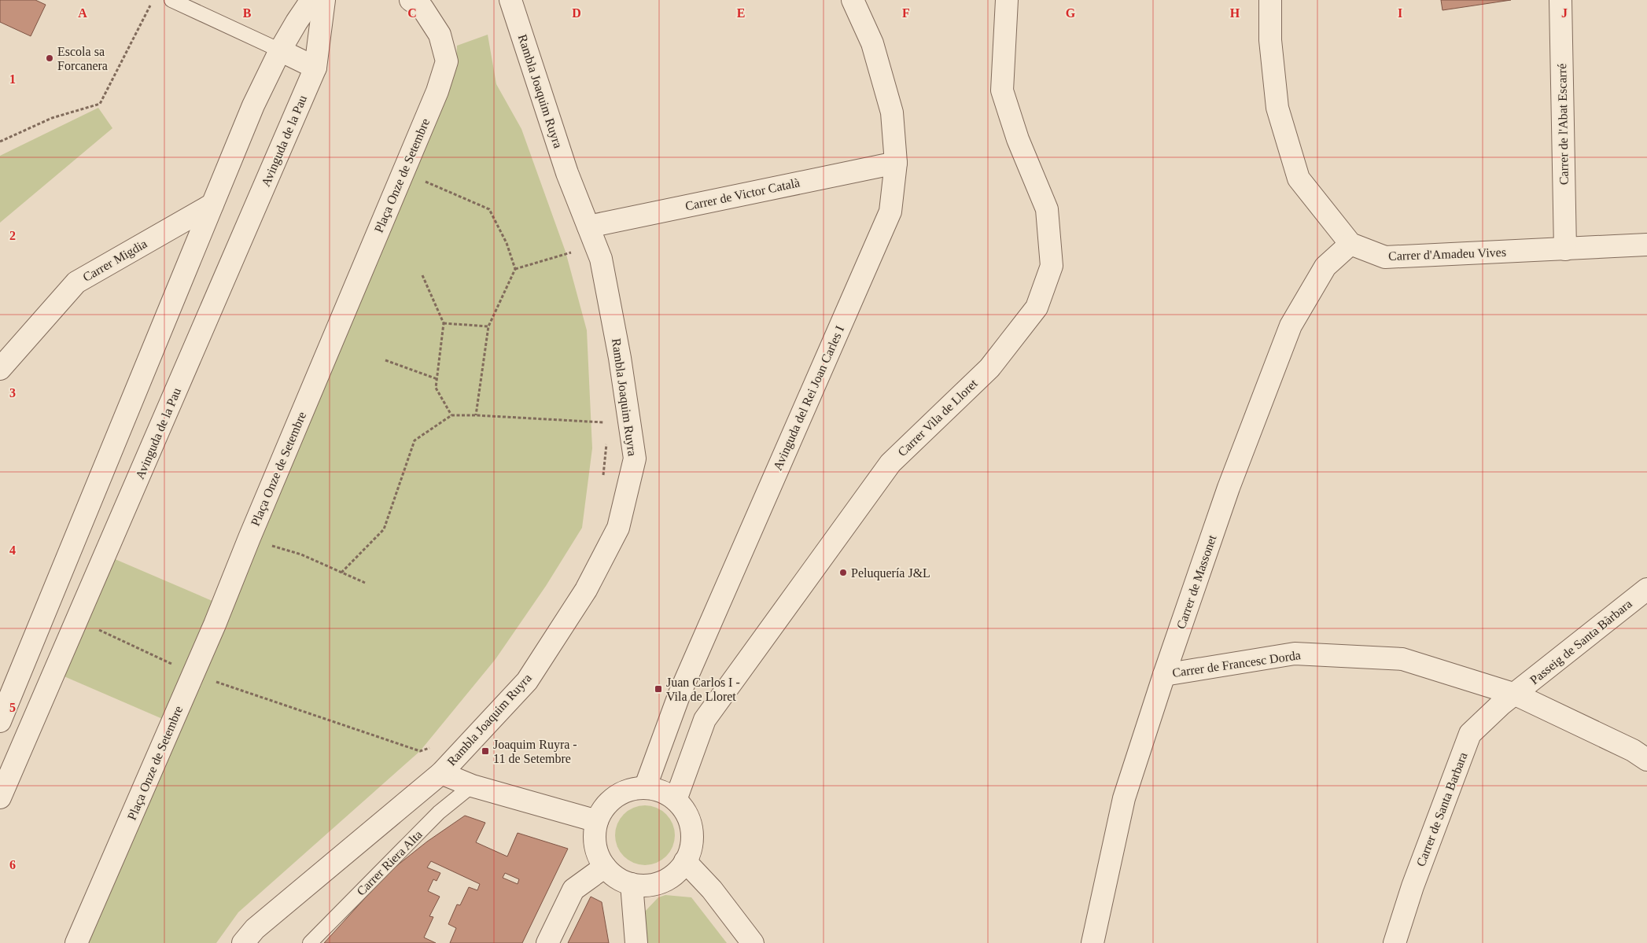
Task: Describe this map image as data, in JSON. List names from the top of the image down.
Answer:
{
  "streets": {
    "street": [
      "Rambla Joaquim Ruyra",
      "Carrer de l'Abat Escarré",
      "Avinguda de la Pau",
      "Plaça Onze de Setembre",
      "Carrer de Victor Català",
      "Carrer d'Amadeu Vives",
      "Carrer Migdia",
      "Avinguda del Rei Joan Carles I",
      "Carrer Vila de Lloret",
      "Carrer de Massonet",
      "Passeig de Santa Bàrbara",
      "Carrer de Francesc Dorda",
      "Carrer de Santa Barbara"
    ],
    "lane": ["Carrer Riera Alta"]
  },
  "crossings": [
    ["Rambla Joaquim Ruyra", "Carrer de Victor Català"],
    ["Carrer de l'Abat Escarré", "Carrer d'Amadeu Vives"],
    ["Carrer de Victor Català", "Avinguda del Rei Joan Carles I"],
    ["Carrer d'Amadeu Vives", "Carrer de Massonet"],
    ["Avinguda del Rei Joan Carles I", "Carrer Vila de Lloret"],
    ["Carrer de Massonet", "Carrer de Francesc Dorda"],
    ["Passeig de Santa Bàrbara", "Carrer de Francesc Dorda"],
    ["Passeig de Santa Bàrbara", "Carrer de Santa Barbara"],
    ["Carrer de Francesc Dorda", "Carrer de Santa Barbara"]
  ],
  "places": {
    "other": ["Escola sa Forcanera", "Peluquería J&L"],
    "transit": ["Juan Carlos I - Vila de Lloret", "Joaquim Ruyra - 11 de Setembre"]
  },
  "grid": {
    "columns": [
      "A",
      "B",
      "C",
      "D",
      "E",
      "F",
      "G",
      "H",
      "I",
      "J"
    ],
    "rows": [
      "1",
      "2",
      "3",
      "4",
      "5",
      "6"
    ]
  }
}
